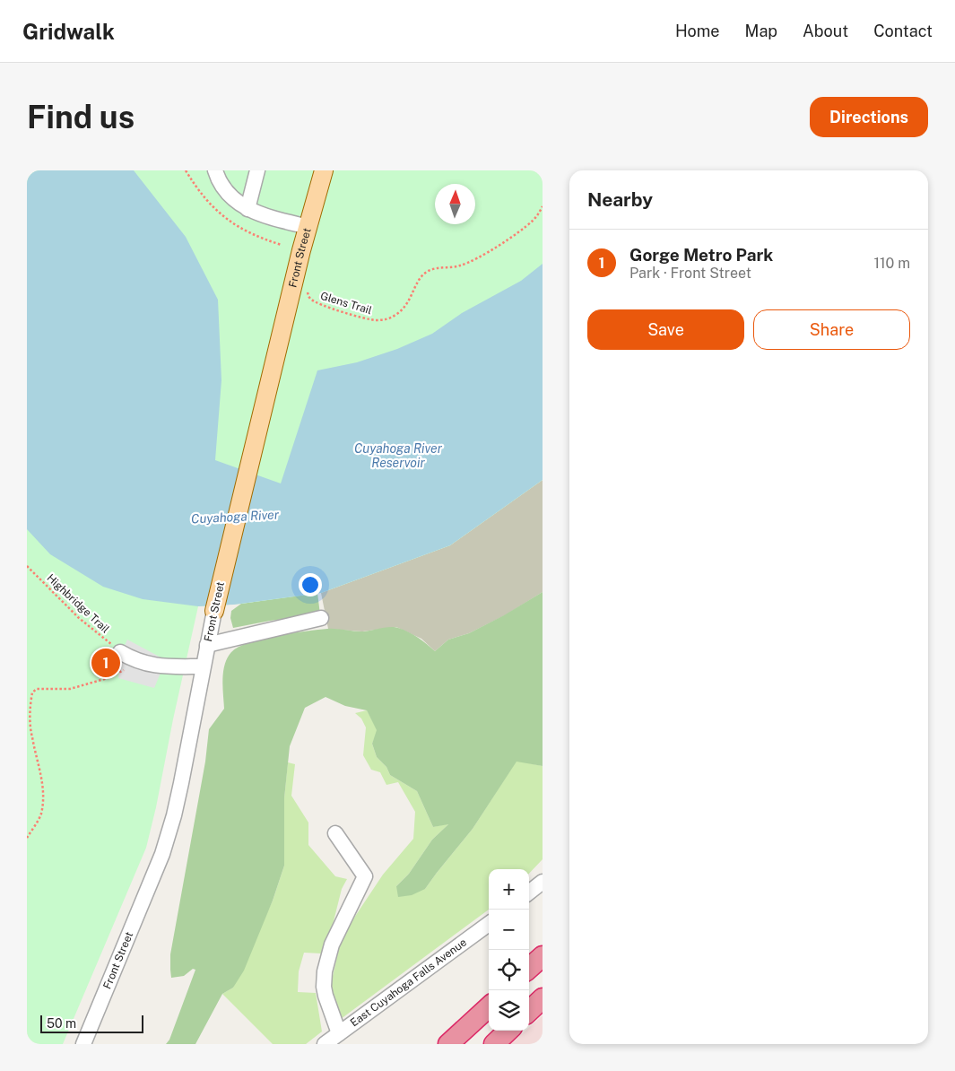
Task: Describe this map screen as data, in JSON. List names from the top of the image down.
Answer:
{
  "streets": {
    "main road": ["Front Street"],
    "street": ["East Cuyahoga Falls Avenue"],
    "path": ["Glens Trail", "Highbridge Trail"]
  },
  "water": ["Cuyahoga River Reservoir", "Cuyahoga River"],
  "scale_bar": "50 m",
  "north": "top",
  "page": {
    "header": "Gridwalk",
    "nav": [
      "Home",
      "Map",
      "About",
      "Contact"
    ],
    "buttons": [
      "Directions",
      ["Save", "Share"]
    ],
    "title": "Find us",
    "heading": "Nearby",
    "list": [
      {
        "mark": "1",
        "name": "Gorge Metro Park",
        "note": "Park · Front Street",
        "value": "110 m"
      }
    ],
    "pins": "1",
    "map_buttons": ["+", "−"],
    "scale": "50 m"
  }
}
